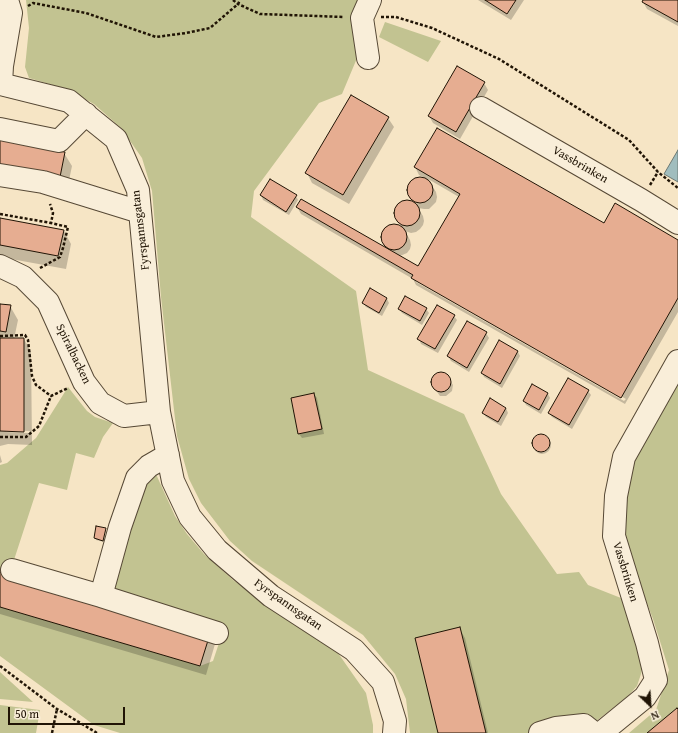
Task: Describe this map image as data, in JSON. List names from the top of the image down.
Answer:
{
  "streets": {
    "street": ["Vassbrinken", "Fyrspannsgatan", "Spiralbacken"]
  },
  "crossings": [
    ["Fyrspannsgatan", "Spiralbacken"]
  ],
  "scale_bar": "50 m",
  "north": "bottom right"
}
